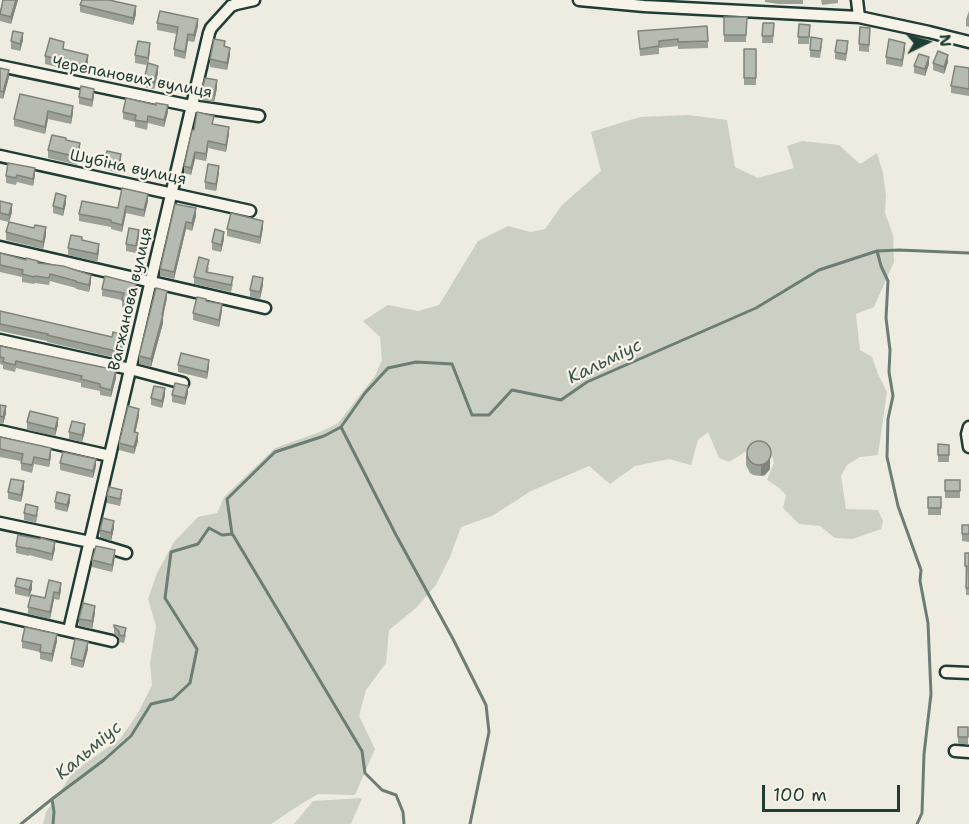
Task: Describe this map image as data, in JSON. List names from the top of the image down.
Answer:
{
  "streets": {
    "street": ["Черепанових вулиця", "Шубіна вулиця", "Вагжанова вулиця"]
  },
  "crossings": [
    ["Черепанових вулиця", "Вагжанова вулиця"],
    ["Шубіна вулиця", "Вагжанова вулиця"]
  ],
  "water": ["Кальміус"],
  "scale_bar": "100 m",
  "north": "right"
}
